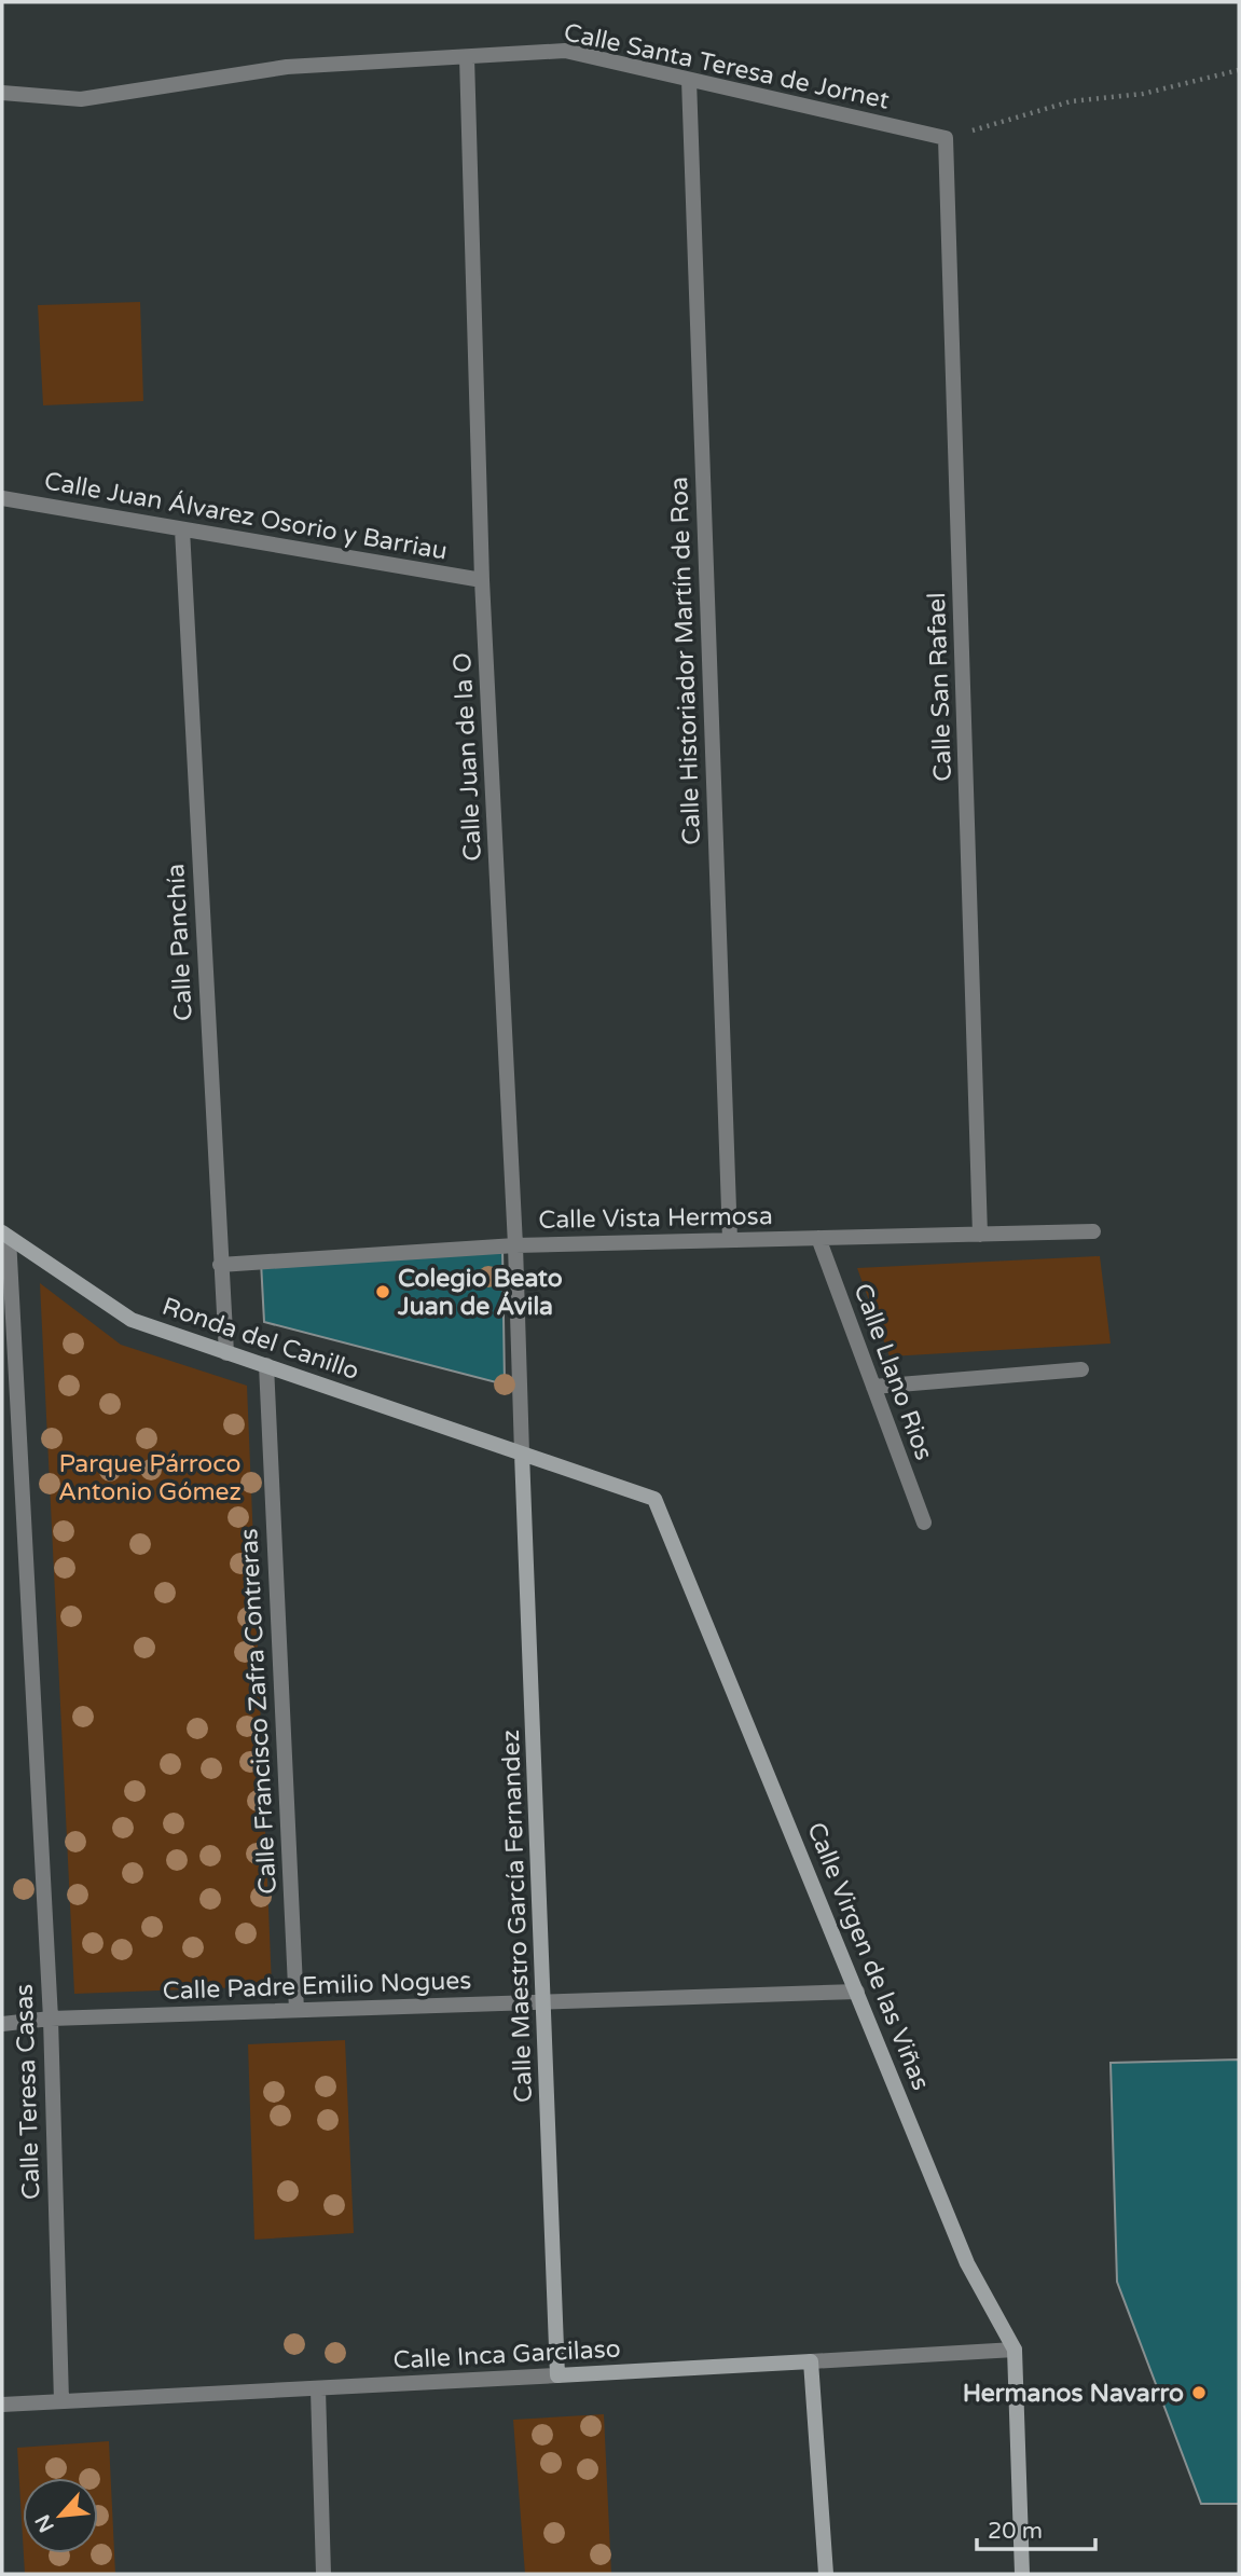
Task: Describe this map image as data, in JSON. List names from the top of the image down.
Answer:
{
  "streets": {
    "street": [
      "Calle Santa Teresa de Jornet",
      "Calle Juan Álvarez Osorio y Barriau",
      "Calle Historiador Martín de Roa",
      "Calle San Rafael",
      "Calle Juan de la O",
      "Calle Panchía",
      "Calle Vista Hermosa",
      "Ronda del Canillo",
      "Calle Llano Rios",
      "Calle Francisco Zafra Contreras",
      "Calle Maestro García Fernandez",
      "Calle Virgen de las Viñas",
      "Calle Padre Emilio Nogues",
      "Calle Teresa Casas",
      "Calle Inca Garcilaso"
    ]
  },
  "crossings": [
    ["Calle Santa Teresa de Jornet", "Calle Historiador Martín de Roa"],
    ["Calle Santa Teresa de Jornet", "Calle San Rafael"],
    ["Calle Santa Teresa de Jornet", "Calle Juan de la O"],
    ["Calle Juan Álvarez Osorio y Barriau", "Calle Juan de la O"],
    ["Calle Juan Álvarez Osorio y Barriau", "Calle Panchía"],
    ["Calle Historiador Martín de Roa", "Calle Vista Hermosa"],
    ["Calle San Rafael", "Calle Vista Hermosa"],
    ["Calle Juan de la O", "Calle Vista Hermosa"],
    ["Calle Juan de la O", "Ronda del Canillo"],
    ["Calle Juan de la O", "Calle Maestro García Fernandez"],
    ["Calle Juan de la O", "Calle Virgen de las Viñas"],
    ["Calle Panchía", "Calle Vista Hermosa"],
    ["Calle Panchía", "Ronda del Canillo"],
    ["Calle Vista Hermosa", "Calle Llano Rios"],
    ["Ronda del Canillo", "Calle Francisco Zafra Contreras"],
    ["Ronda del Canillo", "Calle Maestro García Fernandez"],
    ["Ronda del Canillo", "Calle Virgen de las Viñas"],
    ["Ronda del Canillo", "Calle Teresa Casas"],
    ["Calle Francisco Zafra Contreras", "Calle Padre Emilio Nogues"],
    ["Calle Maestro García Fernandez", "Calle Virgen de las Viñas"],
    ["Calle Maestro García Fernandez", "Calle Padre Emilio Nogues"],
    ["Calle Maestro García Fernandez", "Calle Inca Garcilaso"],
    ["Calle Virgen de las Viñas", "Calle Padre Emilio Nogues"],
    ["Calle Virgen de las Viñas", "Calle Inca Garcilaso"],
    ["Calle Padre Emilio Nogues", "Calle Teresa Casas"],
    ["Calle Teresa Casas", "Calle Inca Garcilaso"]
  ],
  "parks": ["Parque Párroco Antonio Gómez"],
  "places": ["Colegio Beato Juan de Ávila", "Hermanos Navarro"],
  "scale_bar": "20 m",
  "north": "bottom left"
}
